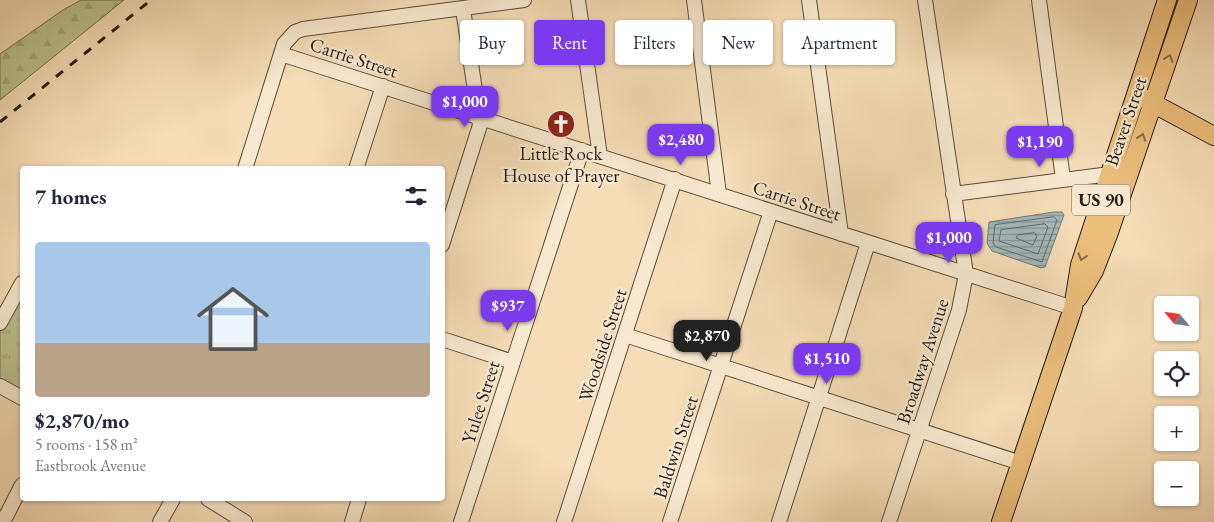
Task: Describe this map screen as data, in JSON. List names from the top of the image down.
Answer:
{
  "streets": {
    "main road": ["Beaver Street", "US 90"],
    "street": [
      "Carrie Street",
      "Woodside Street",
      "Broadway Avenue",
      "Yulee Street",
      "Baldwin Street"
    ]
  },
  "crossings": [
    ["Carrie Street", "Beaver Street"],
    ["Carrie Street", "Woodside Street"],
    ["Carrie Street", "Broadway Avenue"],
    ["Carrie Street", "Yulee Street"],
    ["Carrie Street", "Baldwin Street"]
  ],
  "places": {
    "church": ["Little Rock House of Prayer"]
  },
  "north": "top left",
  "page": {
    "chip": [
      "Buy",
      "Rent",
      "Filters",
      "New",
      "Apartment"
    ],
    "price": [
      "$1,000",
      "$2,480",
      "$1,190",
      "$1,000",
      "$937",
      "$2,870",
      "$1,510"
    ],
    "heading": "7 homes",
    "list": [
      {
        "name": "$2,870/mo",
        "note": "5 rooms · 158 m² · Eastbrook Avenue"
      }
    ],
    "map_buttons": ["+", "−"]
  }
}
